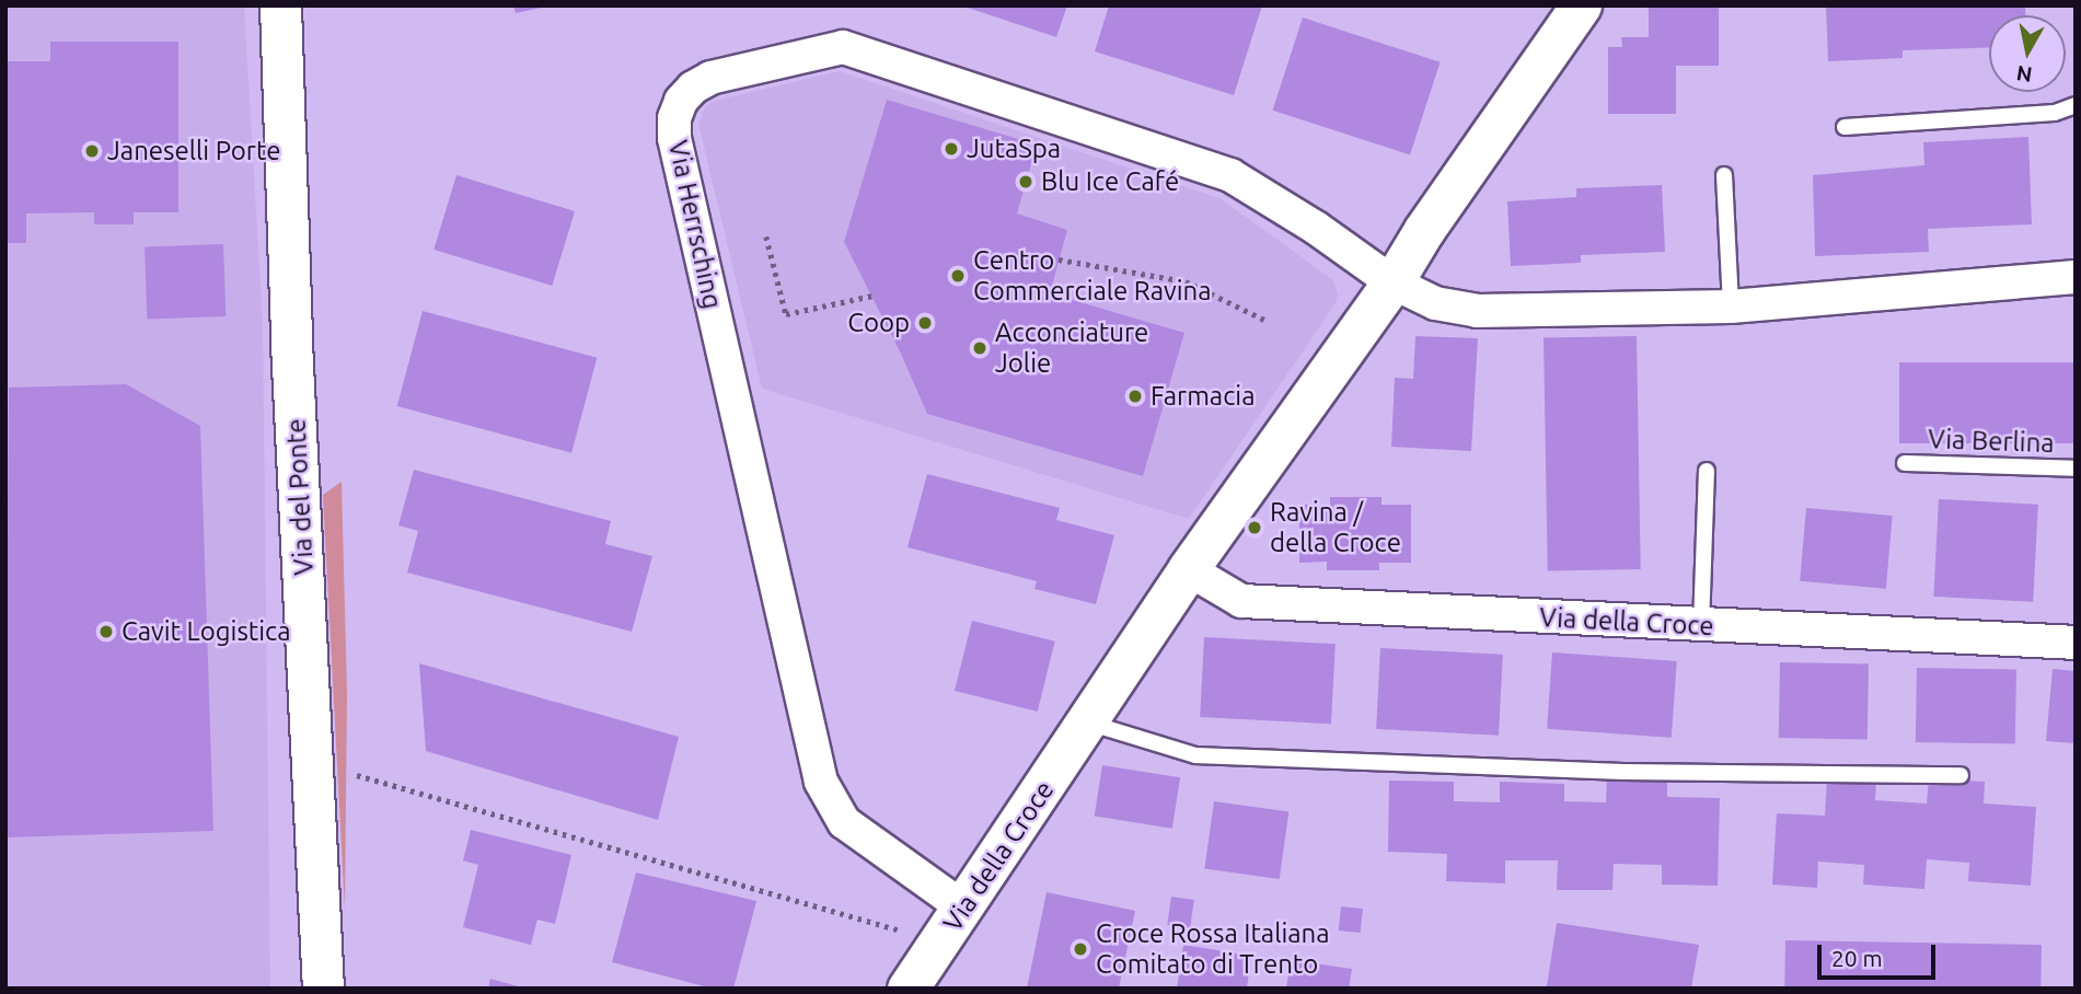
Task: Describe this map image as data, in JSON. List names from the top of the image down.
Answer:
{
  "streets": {
    "street": ["Via Herrsching", "Via del Ponte", "Via della Croce"],
    "lane": ["Via Berlina"]
  },
  "crossings": [
    ["Via Herrsching", "Via della Croce"]
  ],
  "places": [
    "JutaSpa",
    "Janeselli Porte",
    "Blu Ice Café",
    "Centro Commerciale Ravina",
    "Coop",
    "Acconciature Jolie",
    "Farmacia",
    "Ravina / della Croce",
    "Cavit Logistica",
    "Croce Rossa Italiana Comitato di Trento"
  ],
  "scale_bar": "20 m",
  "north": "bottom"
}
